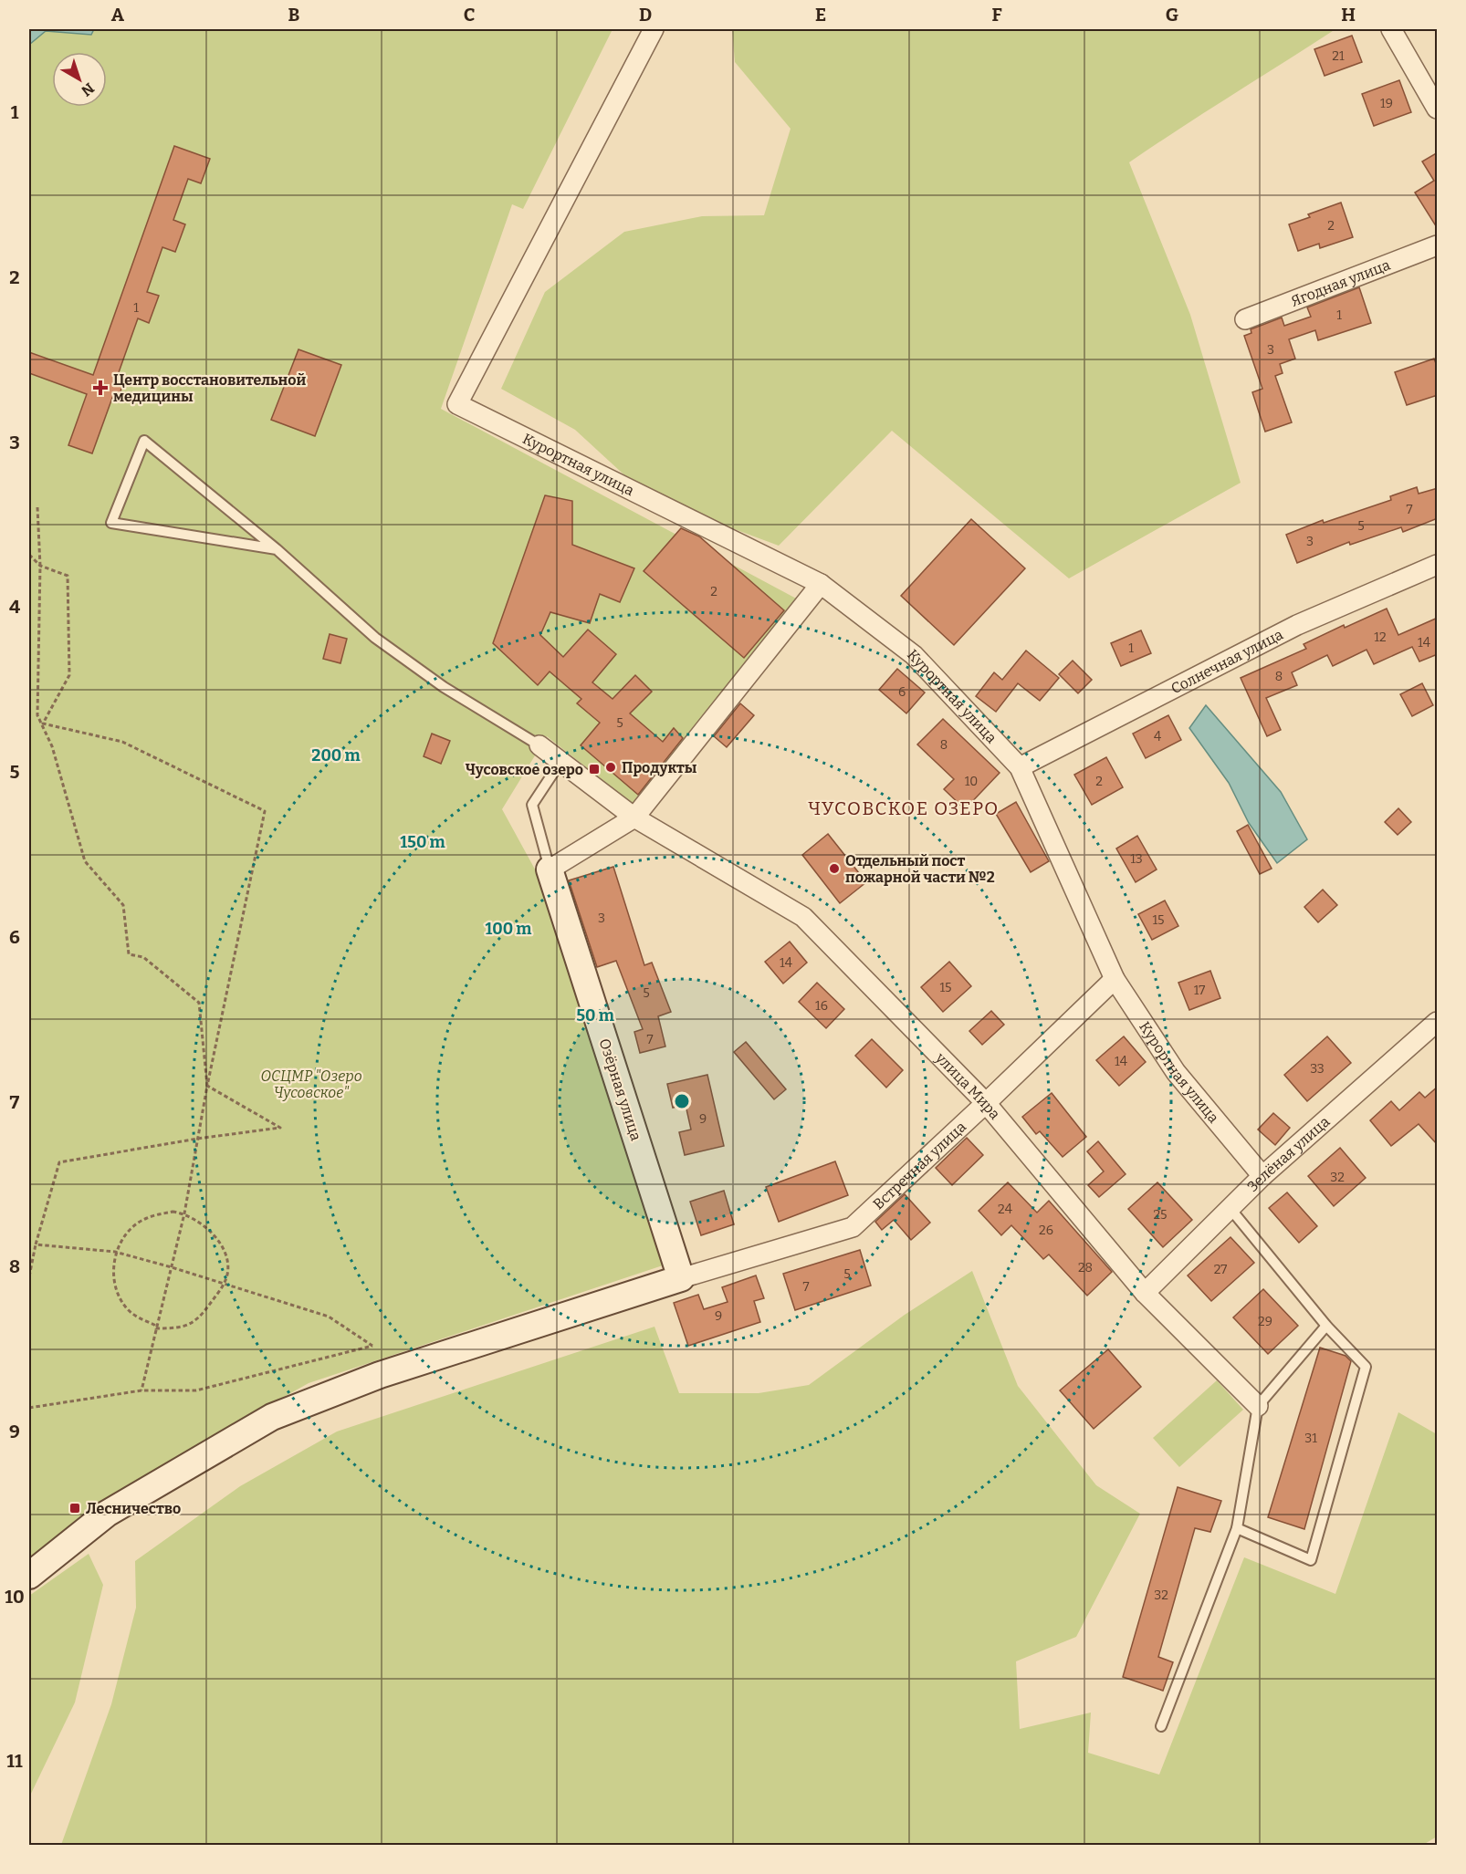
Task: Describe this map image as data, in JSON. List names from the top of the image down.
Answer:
{
  "streets": {
    "street": [
      "Ягодная улица",
      "Курортная улица",
      "Солнечная улица",
      "улица Мира",
      "Озёрная улица",
      "Зелёная улица",
      "Встречная улица"
    ]
  },
  "crossings": [
    ["Курортная улица", "Солнечная улица"],
    ["Курортная улица", "Зелёная улица"],
    ["Курортная улица", "Встречная улица"],
    ["улица Мира", "Зелёная улица"],
    ["улица Мира", "Встречная улица"],
    ["Озёрная улица", "Встречная улица"]
  ],
  "districts": ["ЧУСОВСКОЕ ОЗЕРО"],
  "parks": ["ОСЦМР \"Озеро Чусовское\""],
  "places": {
    "health": ["Центр восстановительной медицины"],
    "other": ["Продукты", "Отдельный пост пожарной части №2"],
    "transit": ["Чусовское озеро", "Лесничество"]
  },
  "house_numbers": [
    "21",
    "19",
    "2",
    "1",
    "1",
    "3",
    "7",
    "5",
    "3",
    "2",
    "12",
    "14",
    "1",
    "8",
    "6",
    "5",
    "4",
    "8",
    "10",
    "2",
    "13",
    "3",
    "15",
    "14",
    "15",
    "17",
    "5",
    "16",
    "7",
    "14",
    "33",
    "9",
    "32",
    "24",
    "25",
    "26",
    "28",
    "27",
    "5",
    "7",
    "9",
    "29",
    "31",
    "32"
  ],
  "north": "bottom right",
  "grid": {
    "columns": [
      "A",
      "B",
      "C",
      "D",
      "E",
      "F",
      "G",
      "H"
    ],
    "rows": [
      "1",
      "2",
      "3",
      "4",
      "5",
      "6",
      "7",
      "8",
      "9",
      "10",
      "11"
    ]
  },
  "rings": [
    "200 m",
    "150 m",
    "100 m",
    "50 m"
  ]
}
